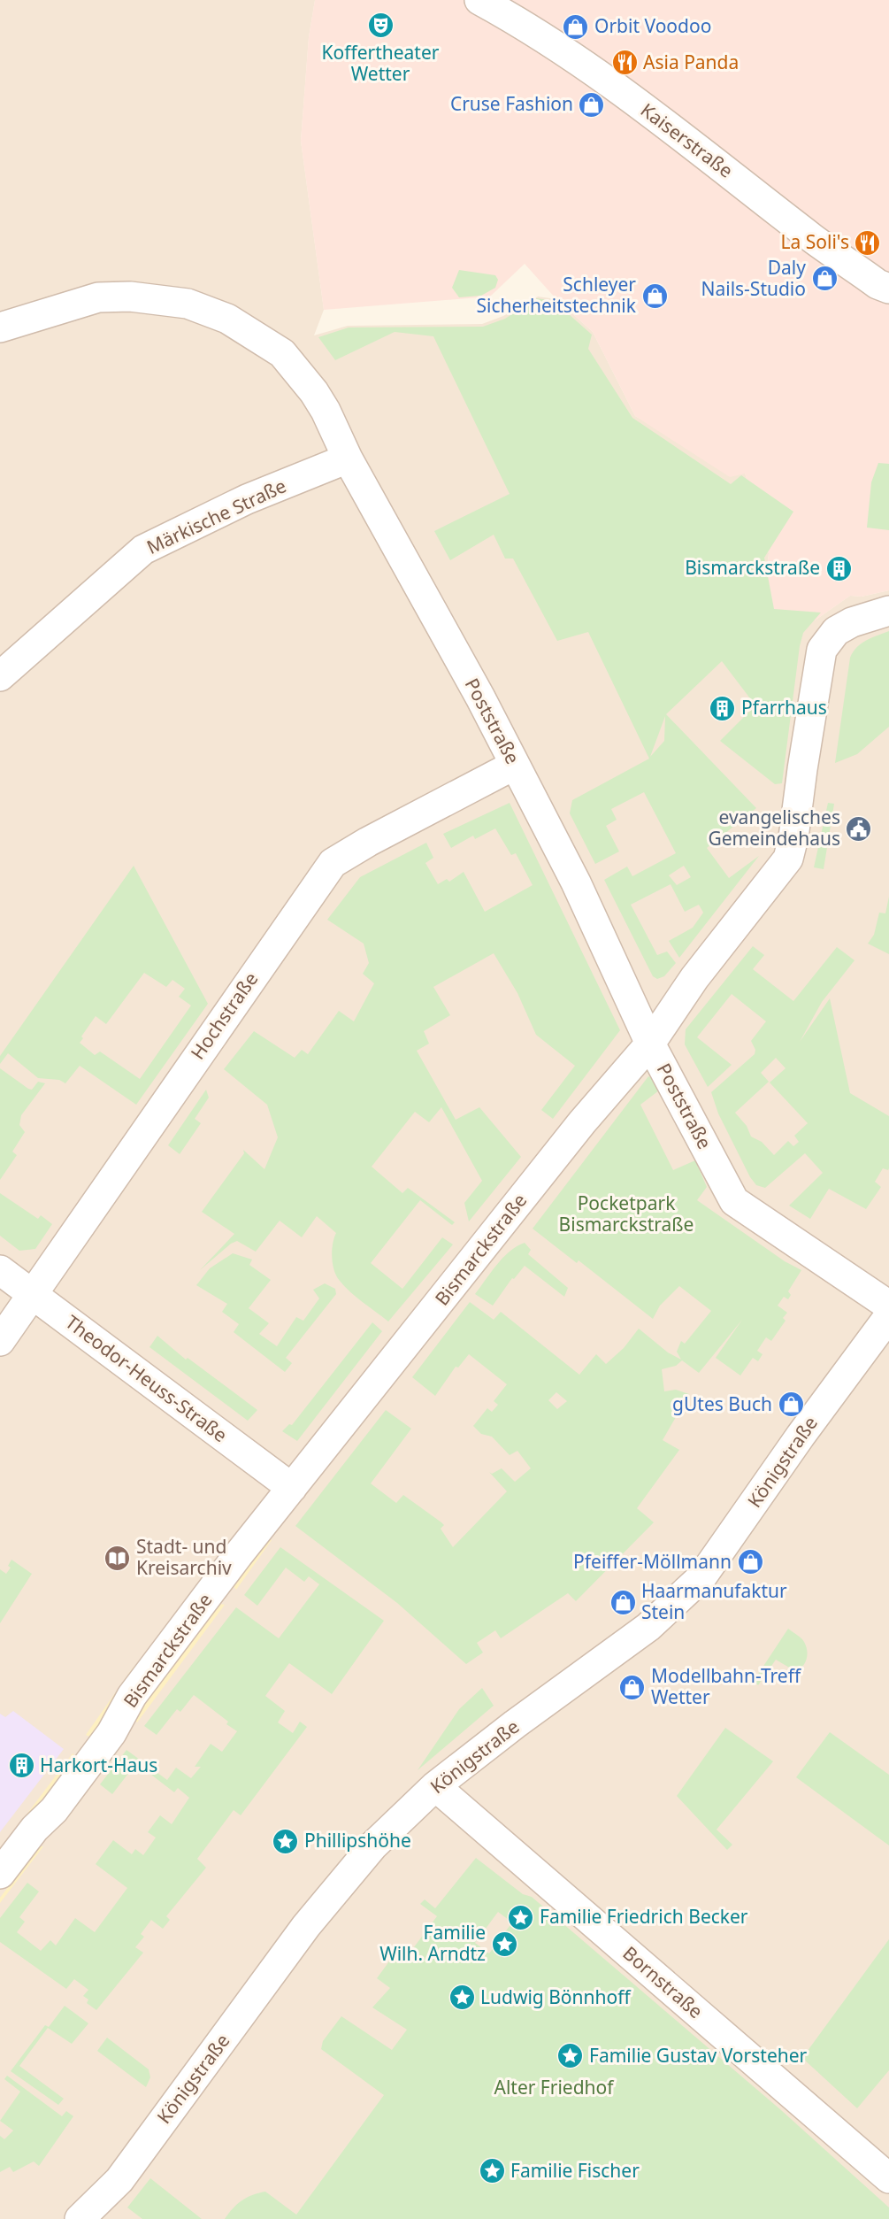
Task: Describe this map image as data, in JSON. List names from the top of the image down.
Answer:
{
  "streets": {
    "street": [
      "Kaiserstraße",
      "Märkische Straße",
      "Poststraße",
      "Hochstraße",
      "Bismarckstraße",
      "Theodor-Heuss-Straße",
      "Königstraße",
      "Bornstraße"
    ]
  },
  "crossings": [
    ["Märkische Straße", "Poststraße"],
    ["Poststraße", "Hochstraße"],
    ["Poststraße", "Bismarckstraße"],
    ["Hochstraße", "Theodor-Heuss-Straße"],
    ["Bismarckstraße", "Theodor-Heuss-Straße"],
    ["Königstraße", "Bornstraße"]
  ],
  "parks": ["Pocketpark Bismarckstraße", "Alter Friedhof"],
  "places": {
    "theatre": ["Koffertheater Wetter"],
    "shop": [
      "Orbit Voodoo",
      "Cruse Fashion",
      "Daly Nails-Studio",
      "Schleyer Sicherheitstechnik",
      "gUtes Buch",
      "Pfeiffer-Möllmann",
      "Haarmanufaktur Stein",
      "Modellbahn-Treff Wetter"
    ],
    "restaurant": ["Asia Panda", "La Soli's"],
    "building": ["Bismarckstraße", "Pfarrhaus", "Harkort-Haus"],
    "public building": ["evangelisches Gemeindehaus"],
    "library": ["Stadt- und Kreisarchiv"],
    "place": [
      "Phillipshöhe",
      "Familie Friedrich Becker",
      "Familie Wilh. Arndtz",
      "Ludwig Bönnhoff",
      "Familie Gustav Vorsteher",
      "Familie Fischer"
    ]
  }
}
